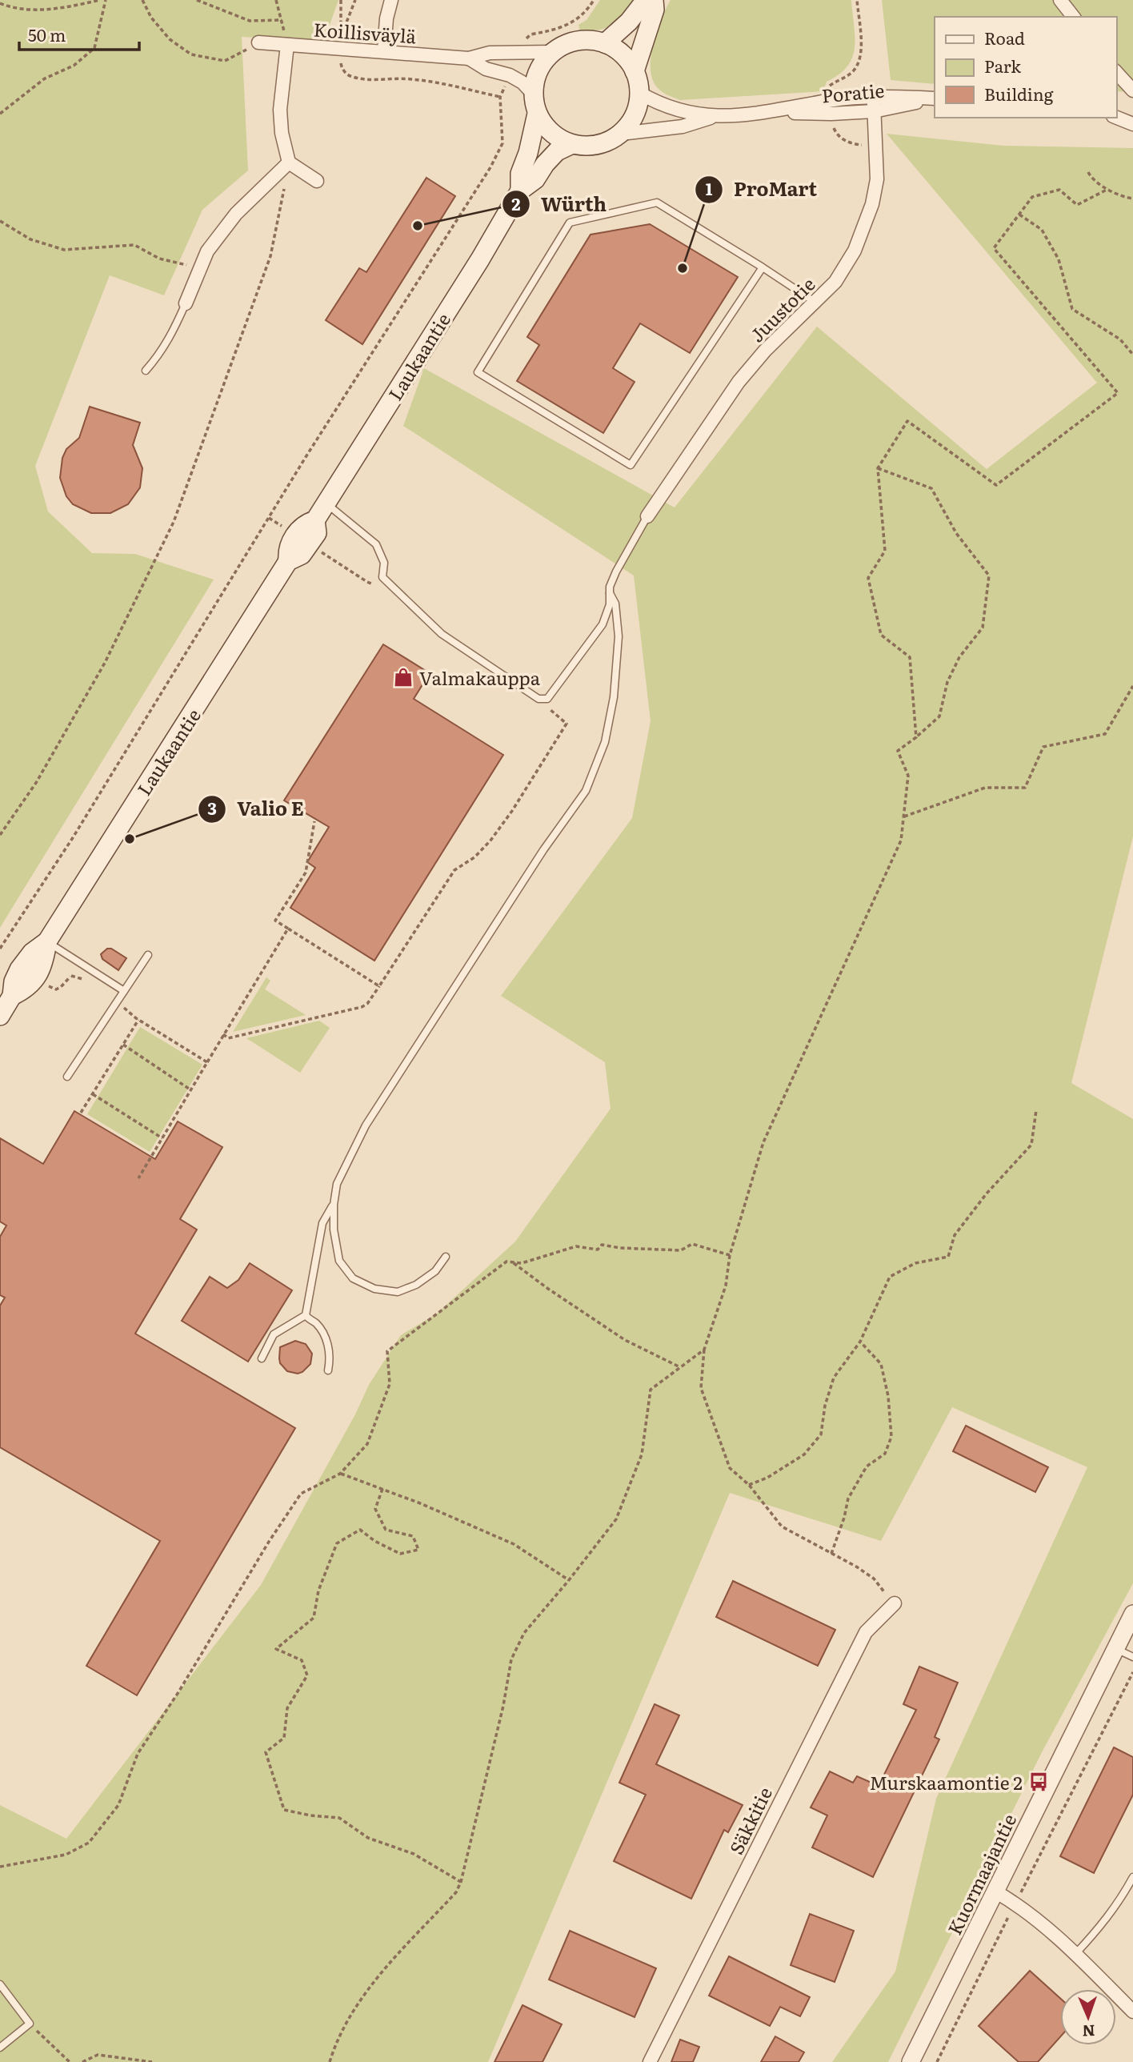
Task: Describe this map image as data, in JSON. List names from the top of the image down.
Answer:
{
  "streets": {
    "main road": ["Laukaantie"],
    "street": [
      "Koillisväylä",
      "Poratie",
      "Juustotie",
      "Säkkitie",
      "Kuormaajantie"
    ]
  },
  "crossings": [
    ["Koillisväylä", "Poratie"],
    ["Koillisväylä", "Laukaantie"],
    ["Poratie", "Juustotie"],
    ["Poratie", "Laukaantie"]
  ],
  "places": {
    "other": ["Würth", "ProMart", "Valio E"],
    "shop": ["Valmakauppa"],
    "bus stop": ["Murskaamontie 2"]
  },
  "legend": ["Road", "Park", "Building"],
  "scale_bar": "50 m",
  "north": "bottom"
}
